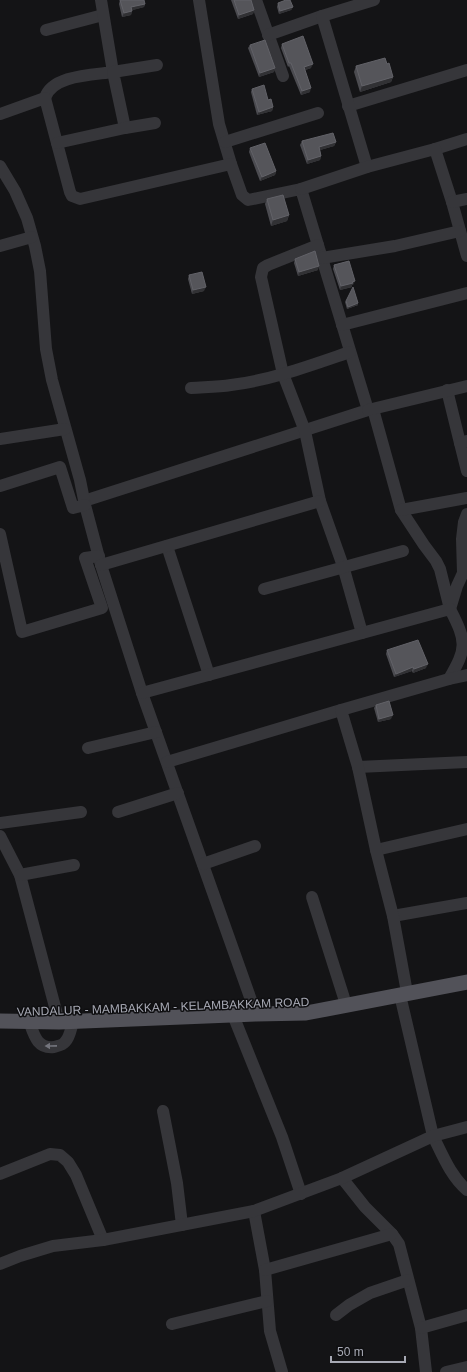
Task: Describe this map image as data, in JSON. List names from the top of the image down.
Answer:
{
  "streets": {
    "main road": ["VANDALUR - MAMBAKKAM - KELAMBAKKAM ROAD"]
  },
  "scale_bar": "50 m"
}
